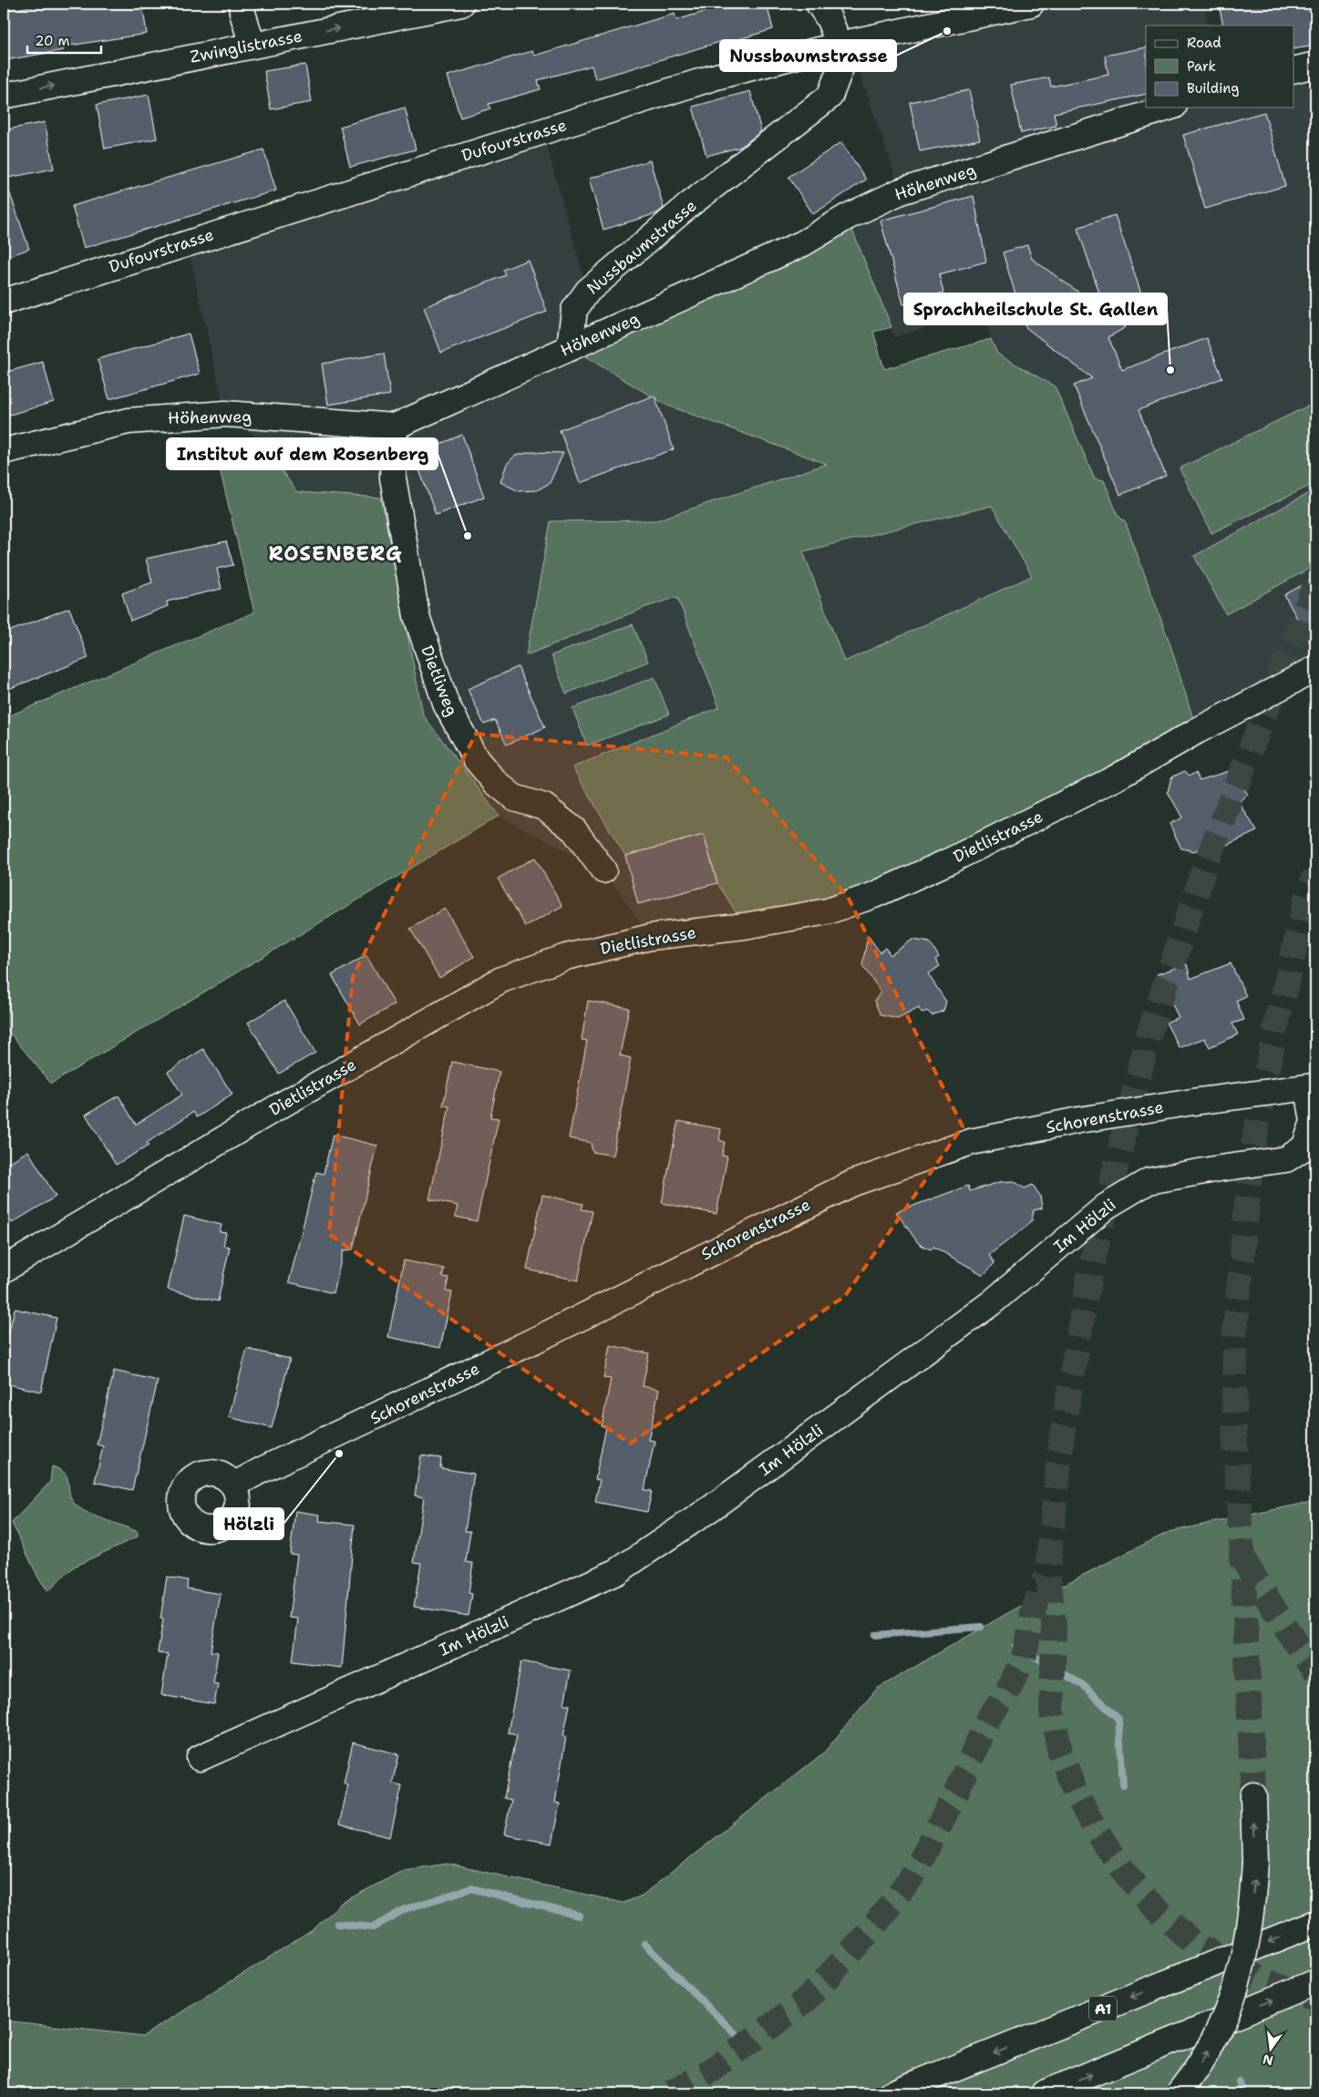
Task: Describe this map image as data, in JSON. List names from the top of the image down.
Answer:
{
  "streets": {
    "main road": [
      "Zwinglistrasse",
      "Dufourstrasse",
      "Höhenweg",
      "Nussbaumstrasse",
      "Dietliweg",
      "Dietlistrasse",
      "Schorenstrasse",
      "Im Hölzli",
      "A1"
    ]
  },
  "crossings": [
    ["Dufourstrasse", "Nussbaumstrasse"],
    ["Höhenweg", "Nussbaumstrasse"],
    ["Höhenweg", "Dietliweg"],
    ["Schorenstrasse", "Im Hölzli"]
  ],
  "one_way": ["Zwinglistrasse"],
  "districts": ["ROSENBERG"],
  "places": [
    "Nussbaumstrasse",
    "Sprachheilschule St. Gallen",
    "Institut auf dem Rosenberg",
    "Hölzli"
  ],
  "legend": ["Road", "Park", "Building"],
  "scale_bar": "20 m",
  "north": "bottom"
}
